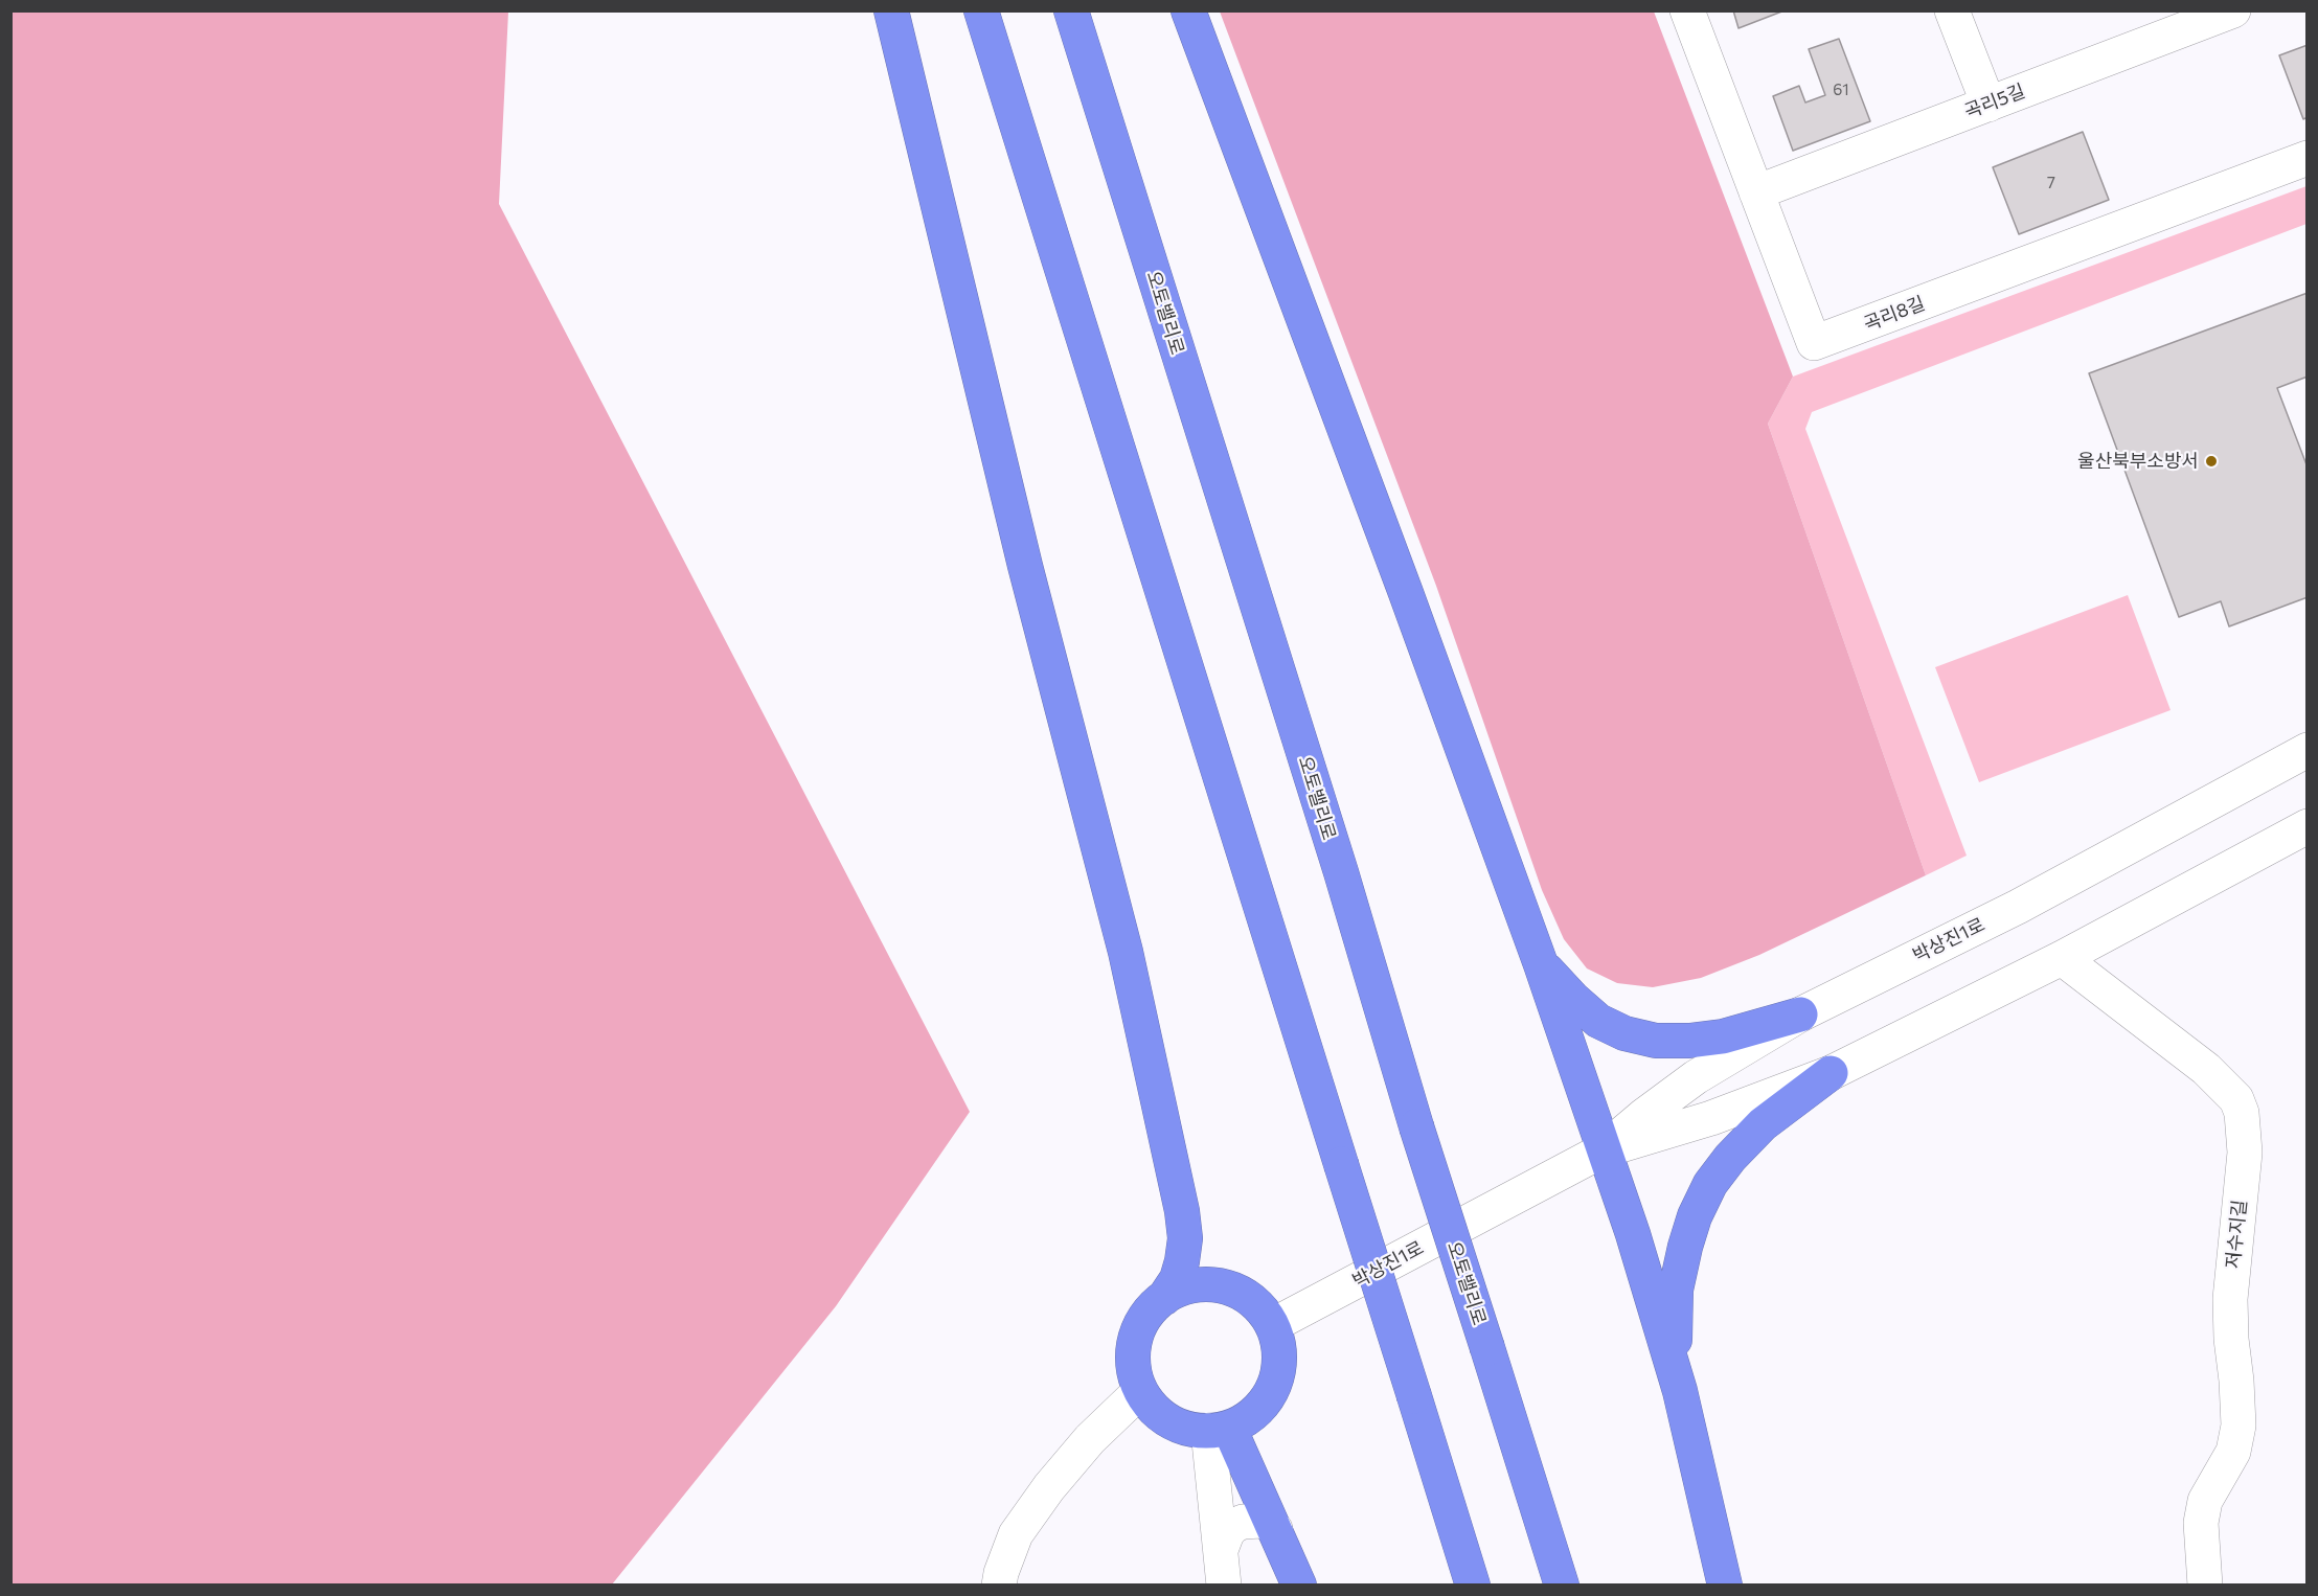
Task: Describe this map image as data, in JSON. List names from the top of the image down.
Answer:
{
  "streets": {
    "highway": ["오토밸리로"],
    "street": [
      "곡리5길",
      "곡리8길",
      "박상진1로",
      "저수지길"
    ]
  },
  "crossings": [
    ["곡리5길", "곡리8길"],
    ["박상진1로", "저수지길"]
  ],
  "places": ["울산북부소방서"],
  "house_numbers": ["61", "7"]
}
